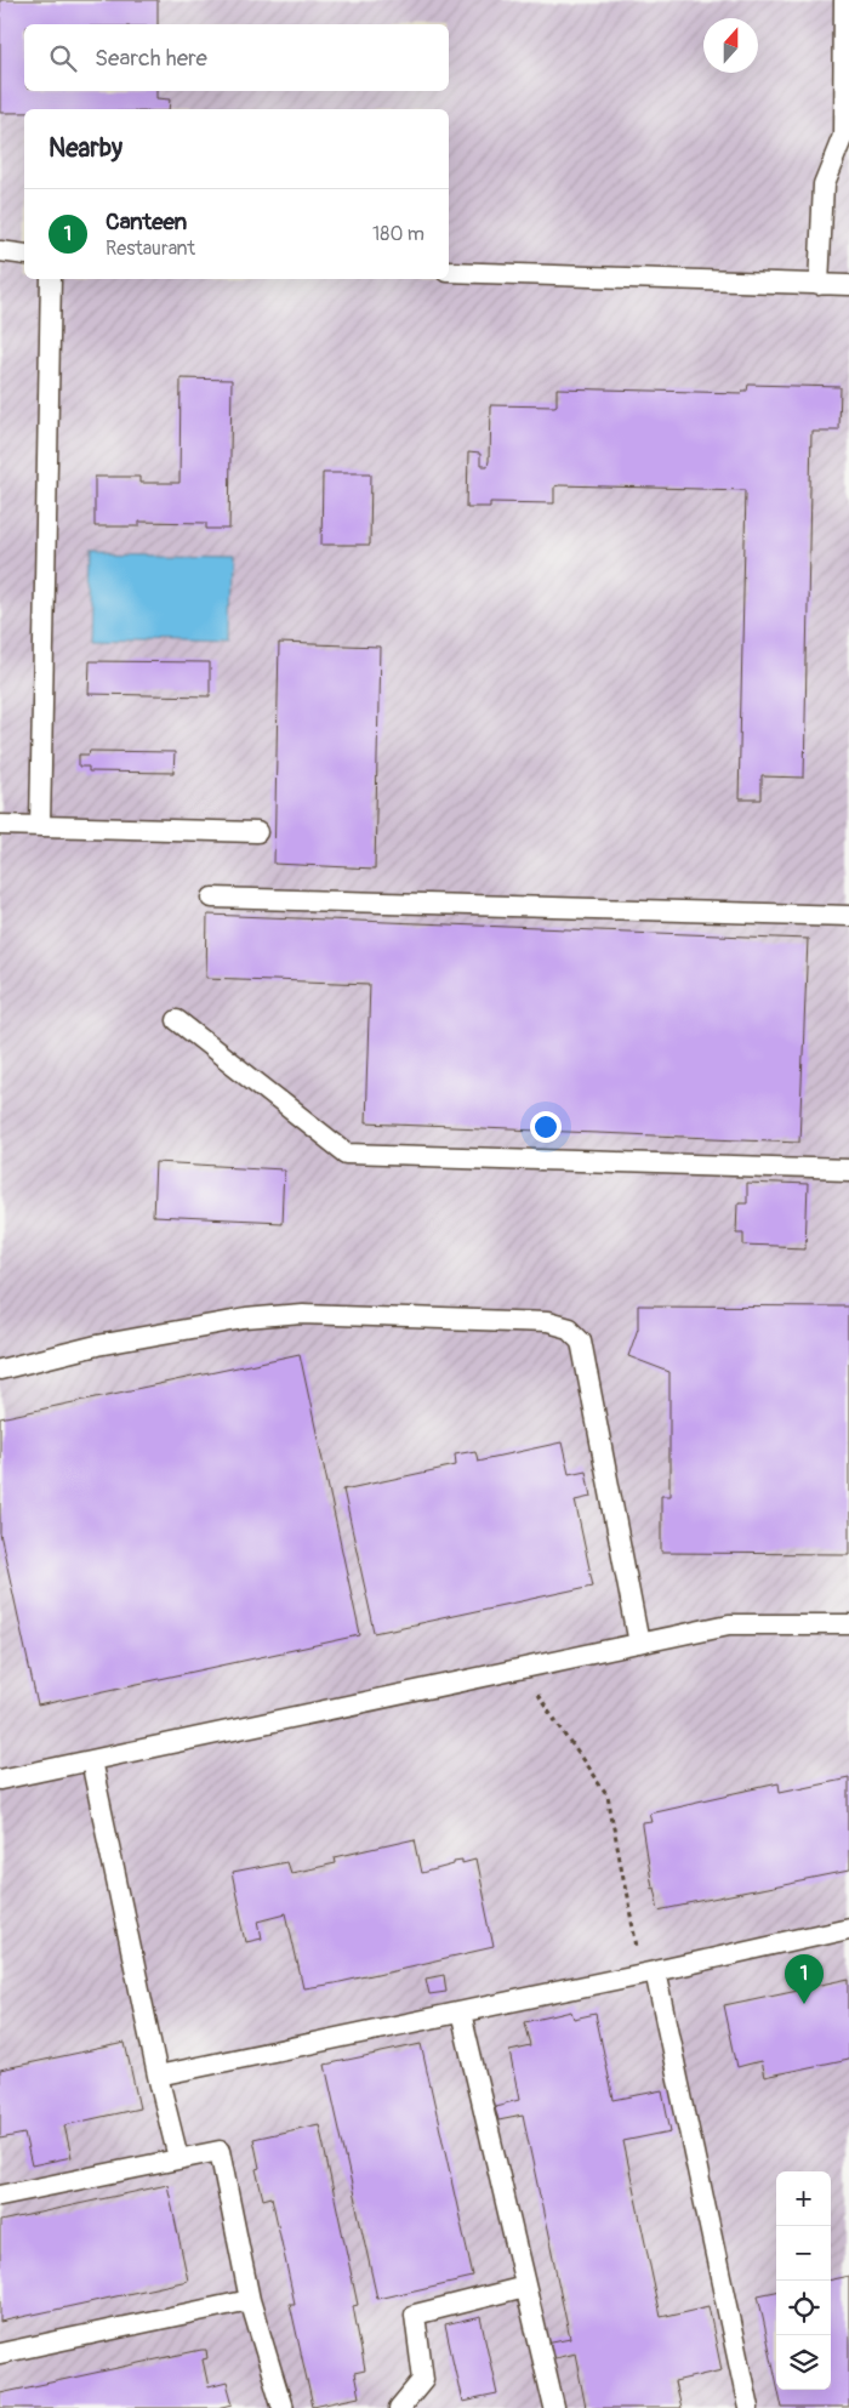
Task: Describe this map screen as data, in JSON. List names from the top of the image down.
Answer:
{
  "north": "top",
  "page": {
    "search": "Search here",
    "heading": "Nearby",
    "list": [
      {
        "mark": "1",
        "name": "Canteen",
        "note": "Restaurant",
        "value": "180 m"
      }
    ],
    "pins": "1",
    "map_buttons": ["+", "−"]
  }
}
